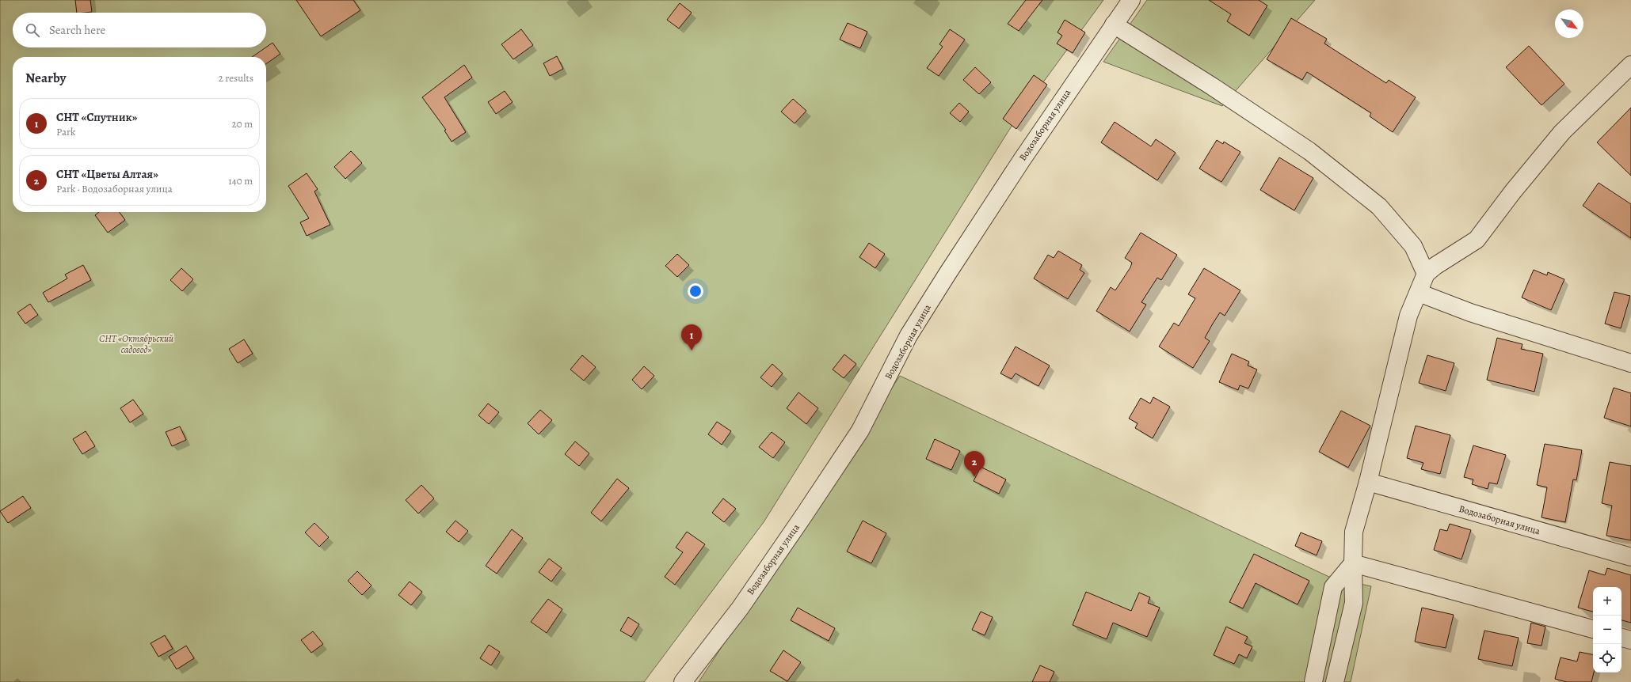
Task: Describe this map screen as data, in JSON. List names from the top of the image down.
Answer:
{
  "streets": {
    "street": ["Водозаборная улица"]
  },
  "parks": ["СНТ «Октябрьский садовод»"],
  "north": "bottom right",
  "page": {
    "search": "Search here",
    "heading": ["Nearby", "2 results"],
    "list": [
      {
        "mark": "1",
        "name": "СНТ «Спутник»",
        "note": "Park",
        "value": "20 m"
      },
      {
        "mark": "2",
        "name": "СНТ «Цветы Алтая»",
        "note": "Park · Водозаборная улица",
        "value": "140 m"
      }
    ],
    "pins": ["1", "2"],
    "map_buttons": ["+", "−"]
  }
}
